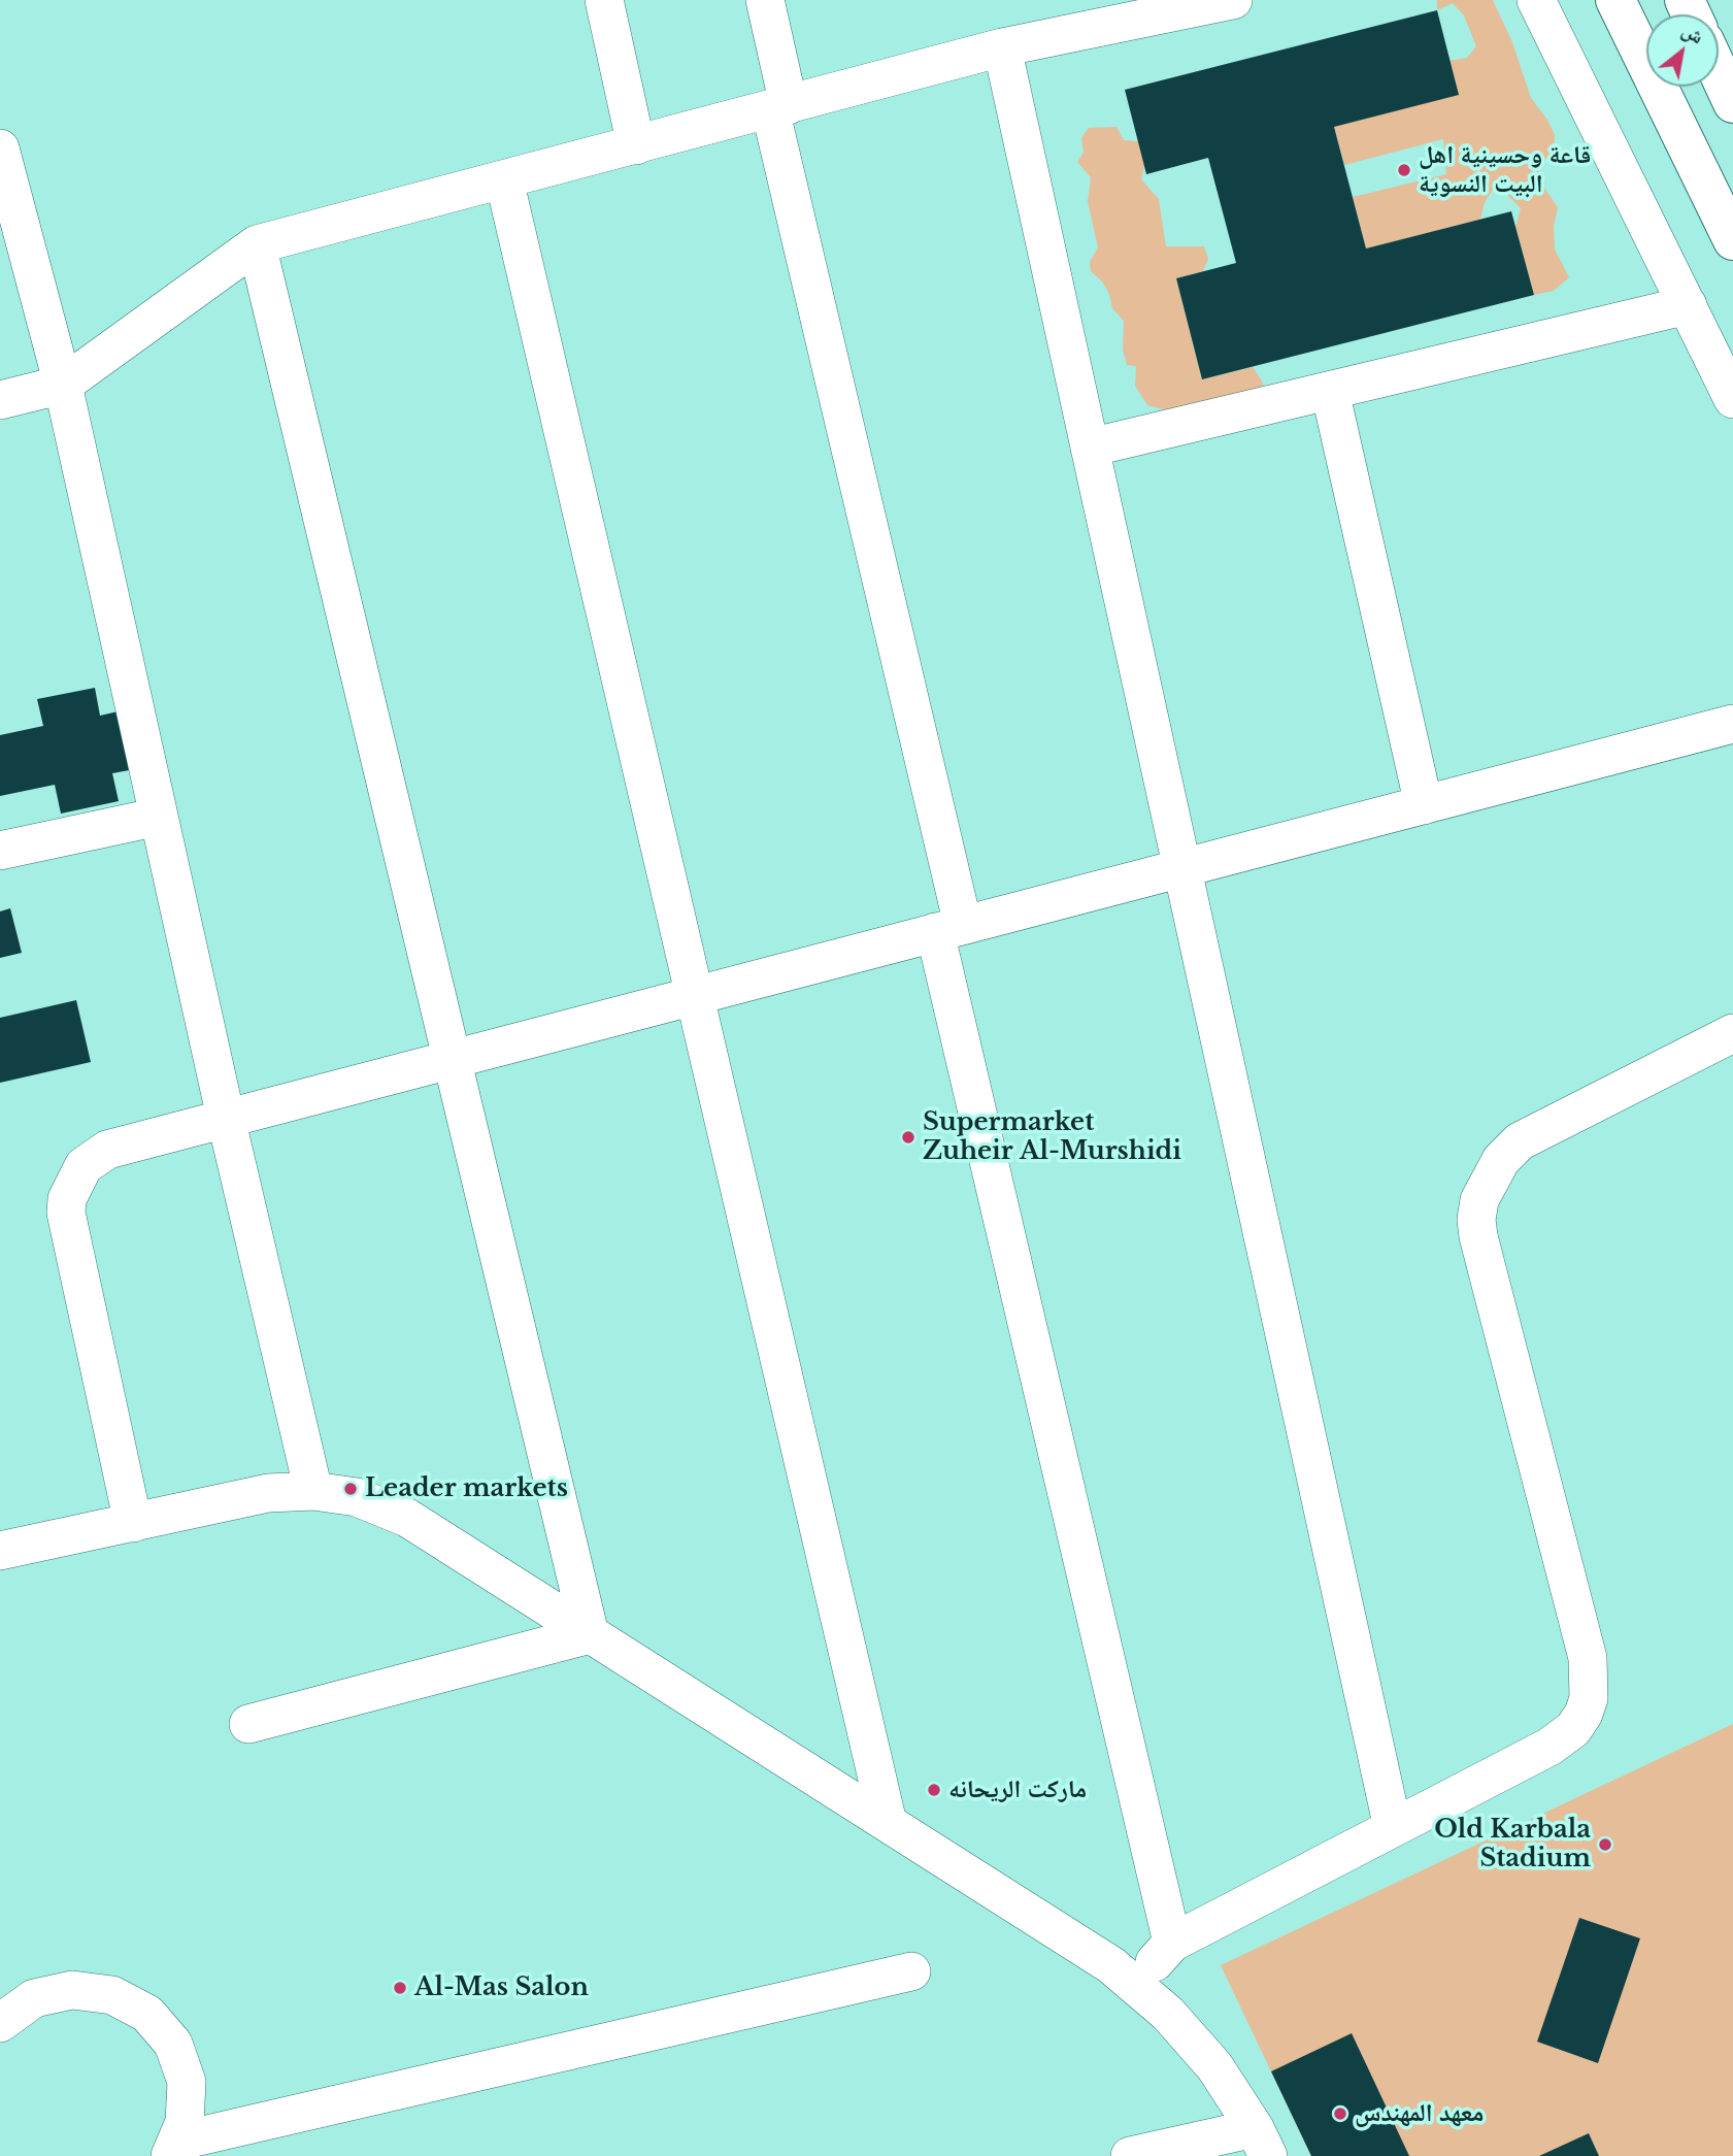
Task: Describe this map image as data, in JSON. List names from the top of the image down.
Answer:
{
  "places": [
    "قاعة وحسينية اهل البيت النسوية",
    "Supermarket Zuheir Al-Murshidi",
    "Leader markets",
    "ماركت الريحانه",
    "Old Karbala Stadium",
    "Al-Mas Salon",
    "معهد المهندس"
  ],
  "north": "top right"
}
